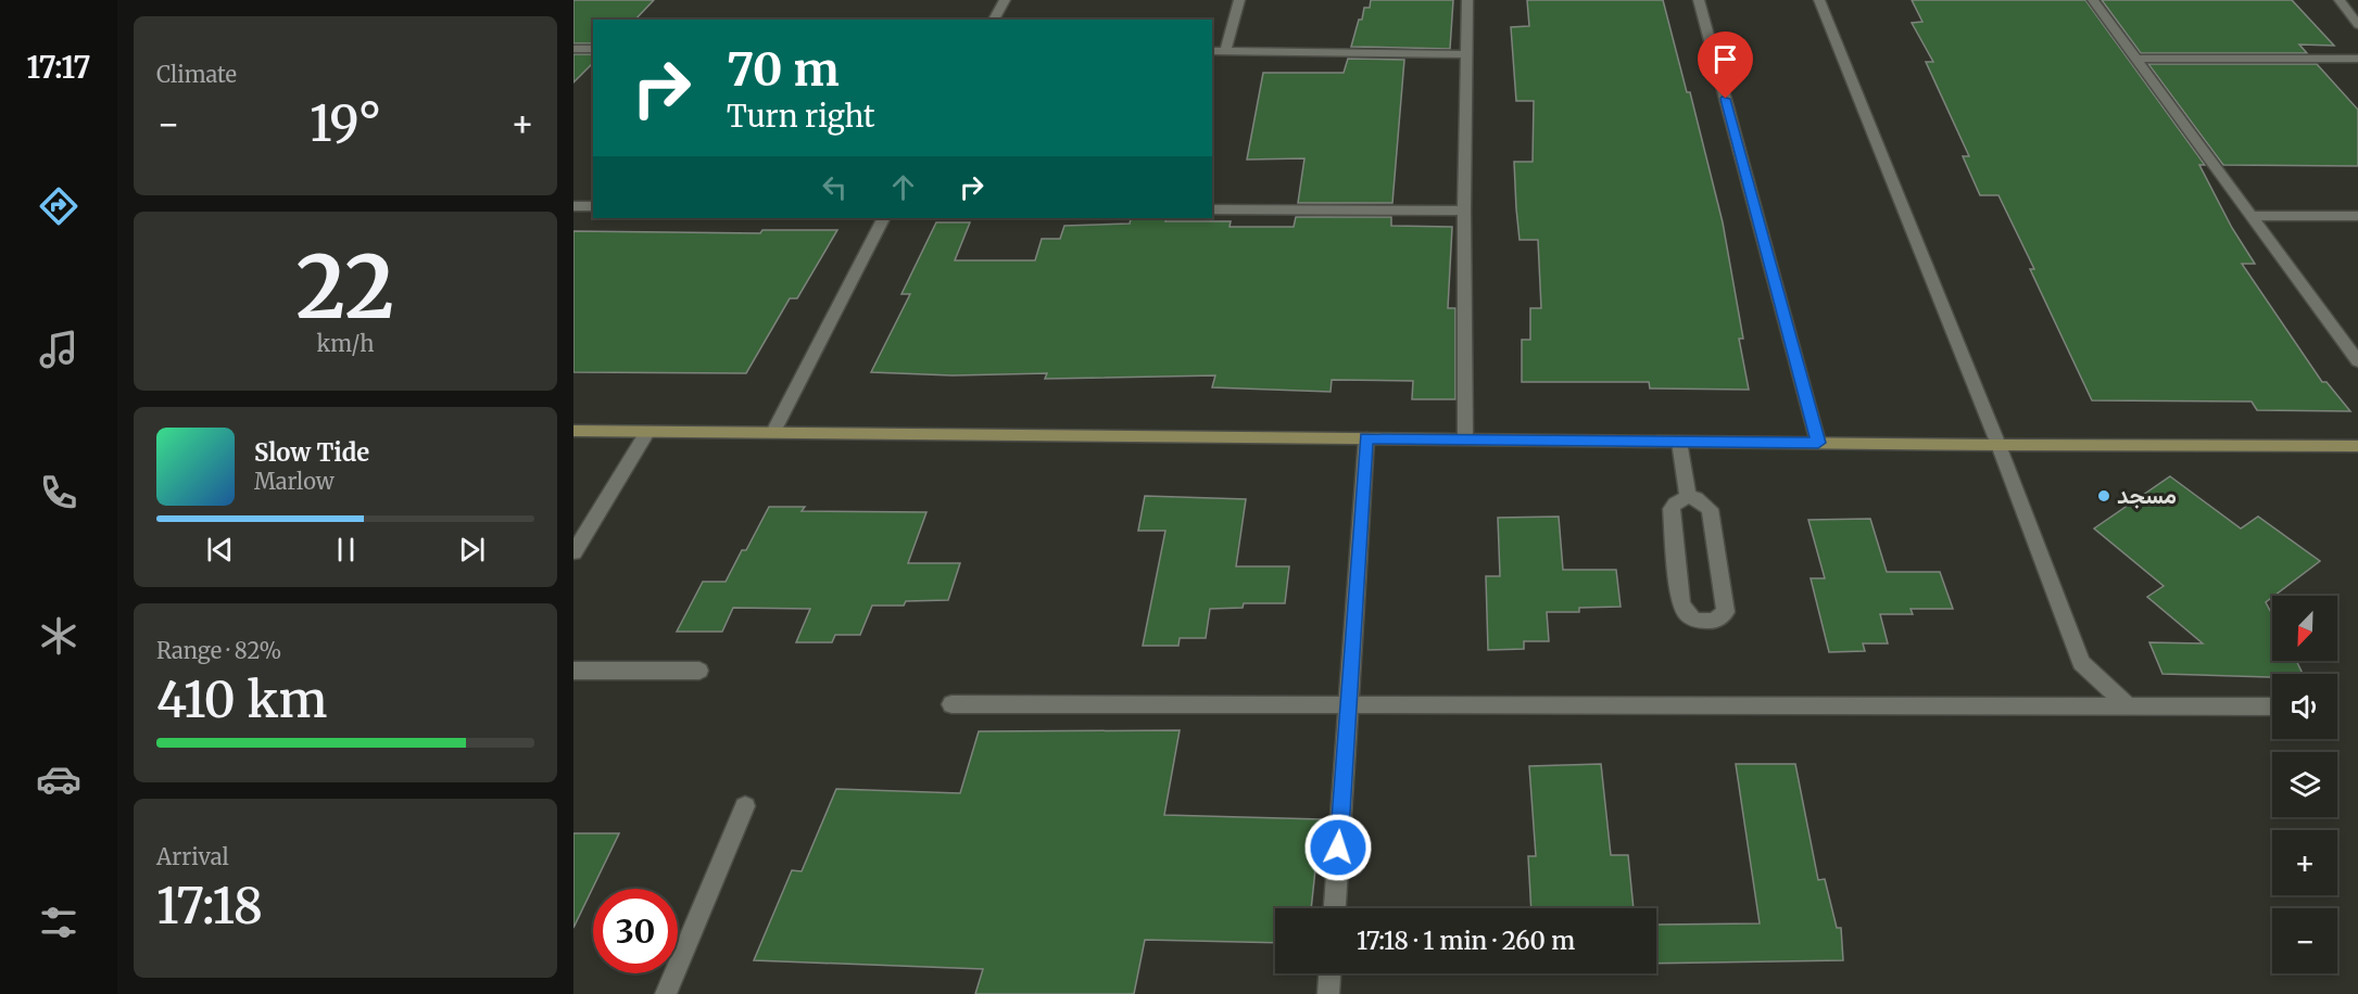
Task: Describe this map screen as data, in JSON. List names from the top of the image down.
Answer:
{
  "places": ["مسجد"],
  "north": "bottom left",
  "page": {
    "tabs": "17:17",
    "tile": [
      "Climate",
      ["22", "km/h"],
      ["Range · 82%", "410 km"],
      ["Arrival", "17:18"]
    ],
    "turn": ["70 m", "Turn right"],
    "heat": ["−", "19°", "+"],
    "song": ["Slow Tide", "Marlow"],
    "map_buttons": ["+", "−"],
    "limit": "30",
    "trip": "17:18 · 1 min · 260 m"
  }
}
